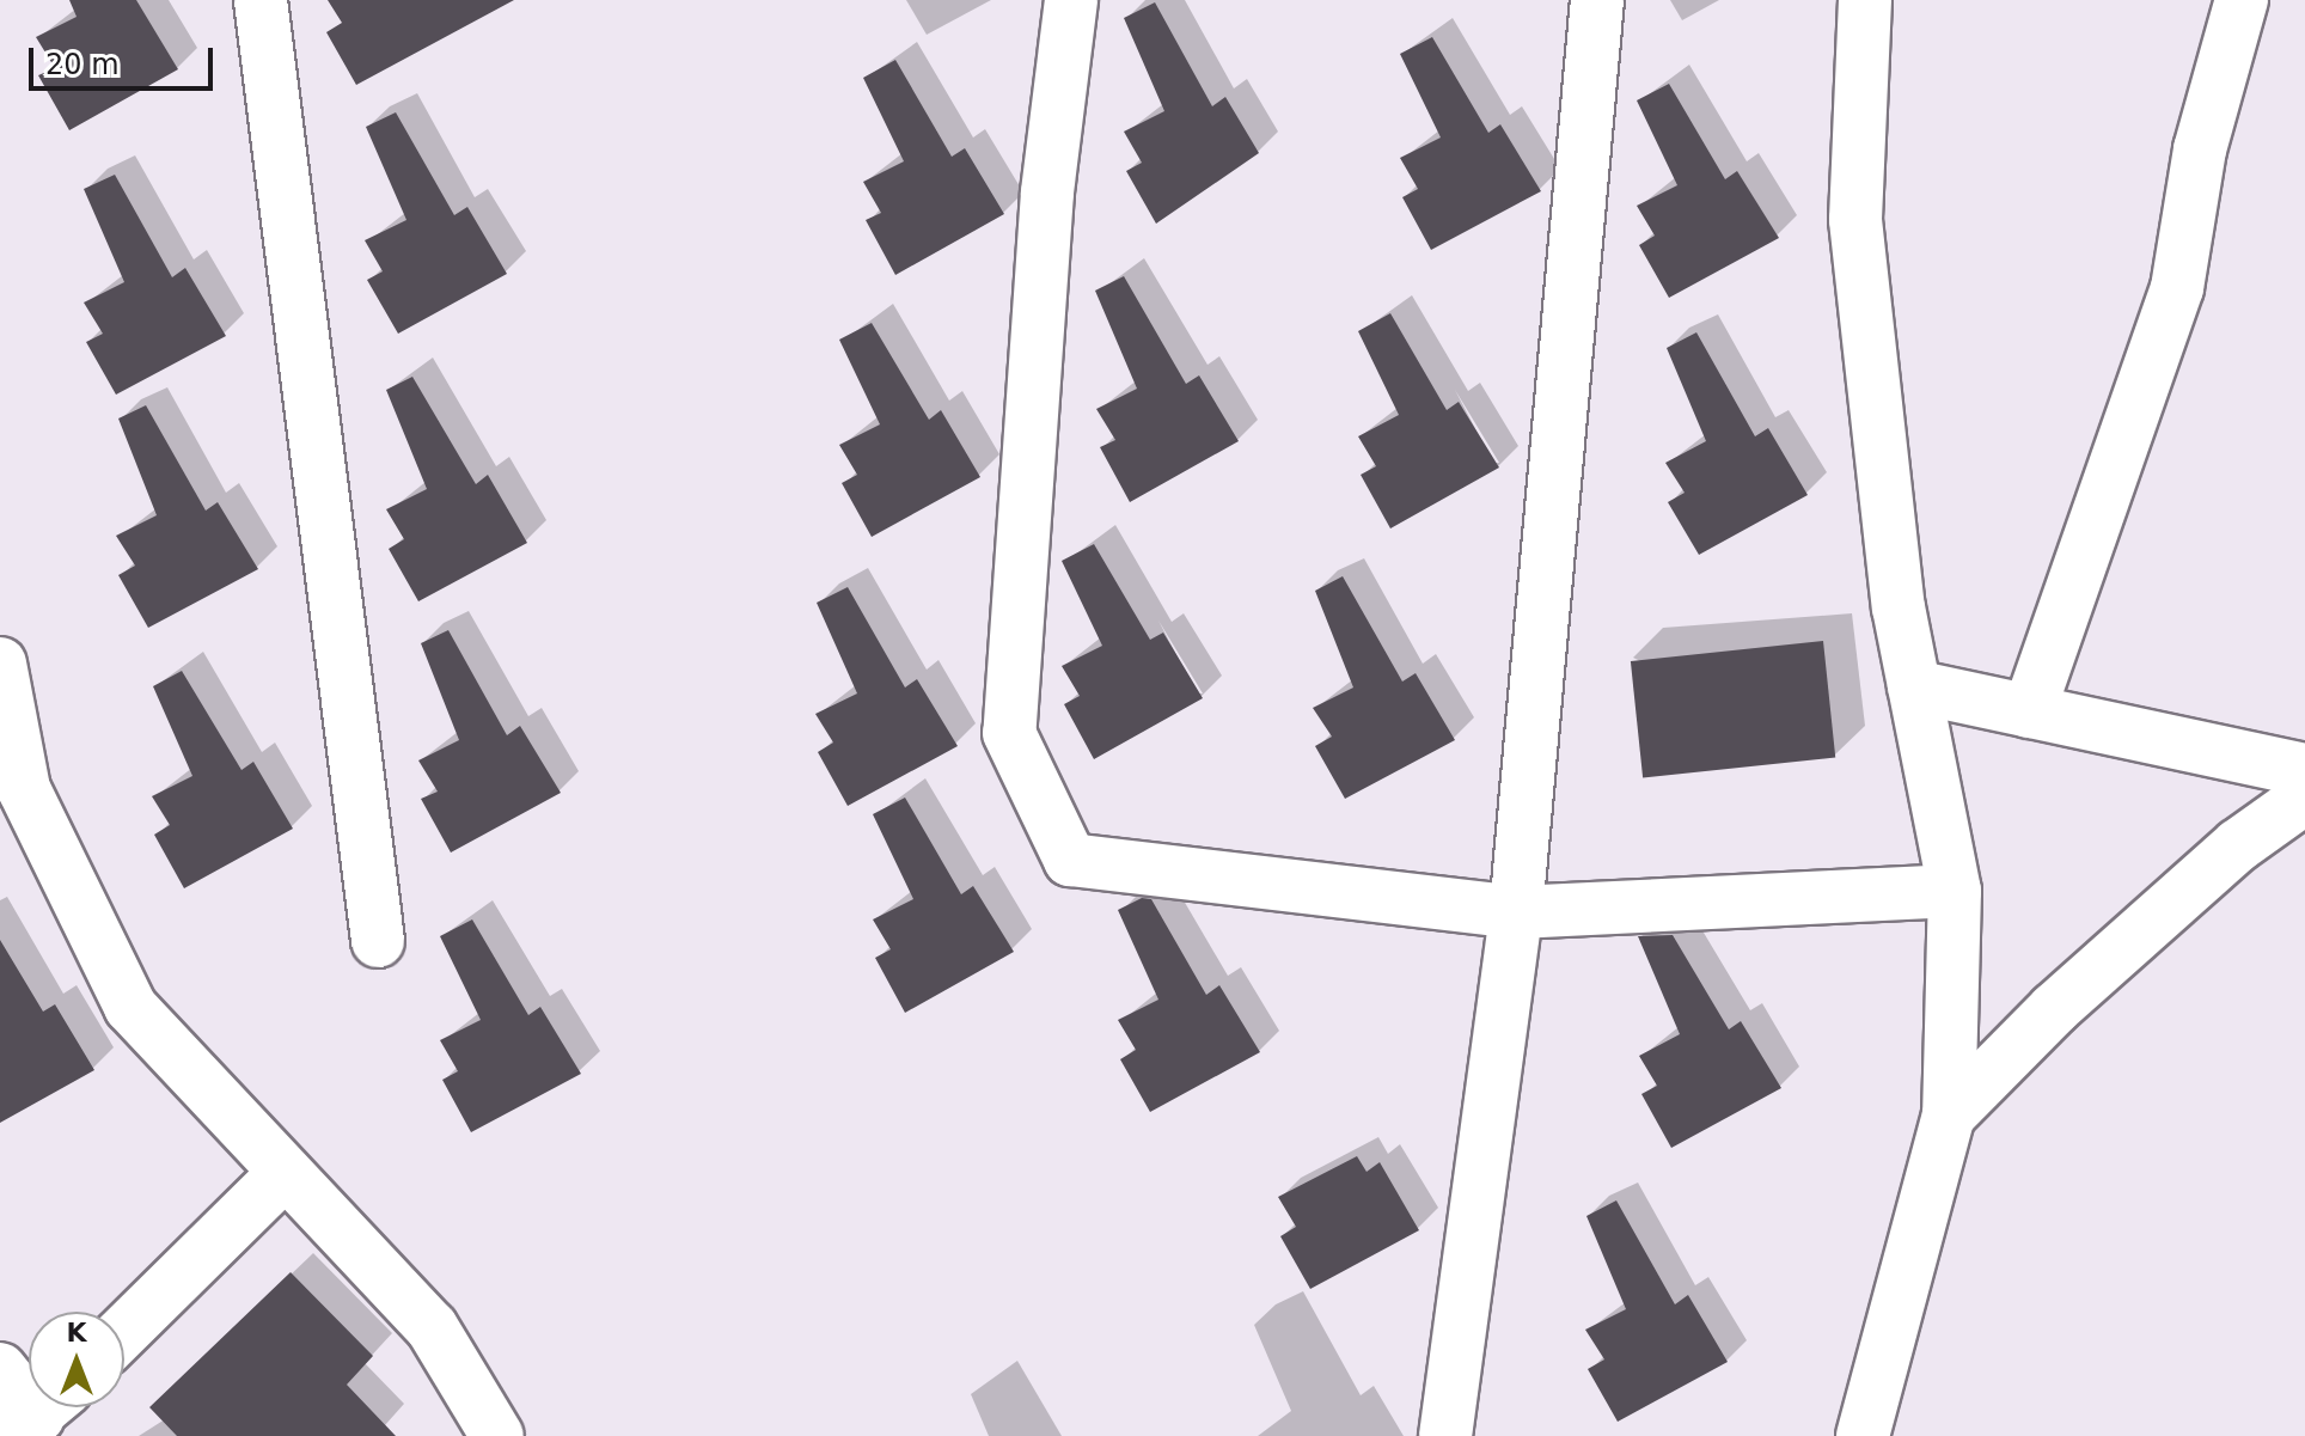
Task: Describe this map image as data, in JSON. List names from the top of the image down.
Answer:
{
  "scale_bar": "20 m",
  "north": "top"
}
